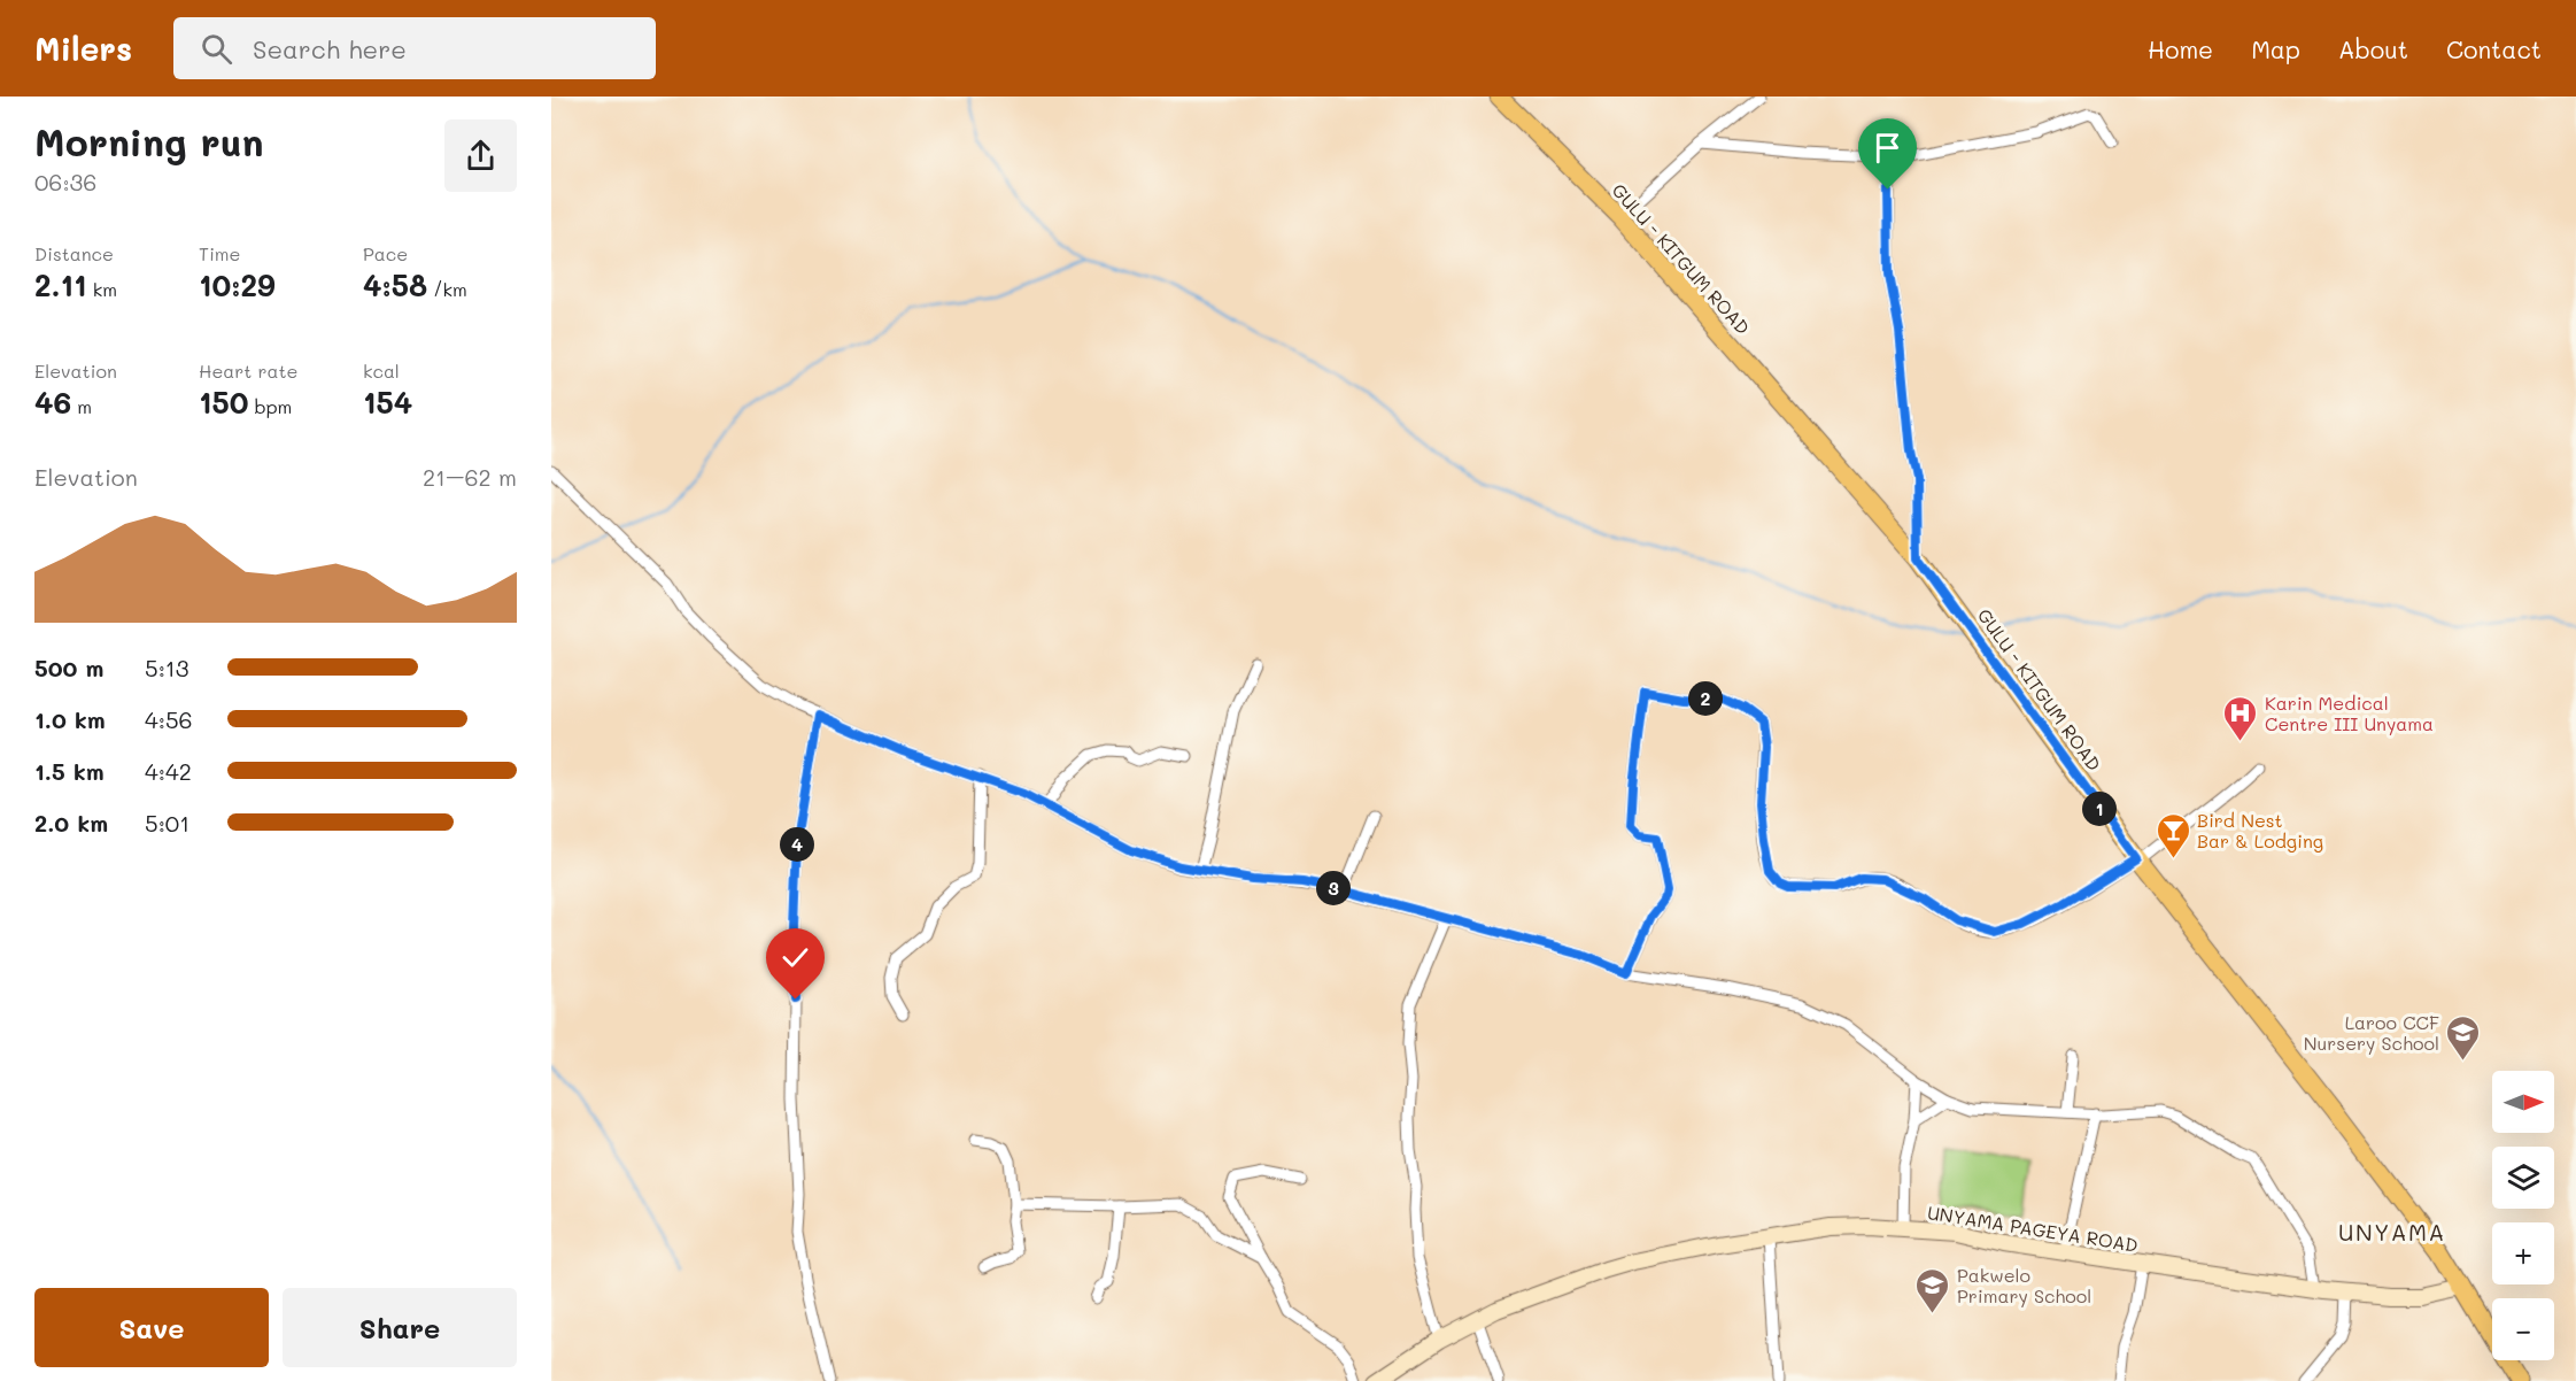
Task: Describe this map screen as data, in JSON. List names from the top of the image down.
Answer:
{
  "streets": {
    "main road": ["GULU - KITGUM ROAD"],
    "street": ["UNYAMA PAGEYA ROAD"]
  },
  "crossings": [
    ["GULU - KITGUM ROAD", "UNYAMA PAGEYA ROAD"]
  ],
  "districts": ["UNYAMA"],
  "places": {
    "hospital": ["Karin Medical Centre III Unyama"],
    "bar": ["Bird Nest Bar & Lodging"],
    "school or university": ["Laroo CCF Nursery School", "Pakwelo Primary School"]
  },
  "north": "right",
  "page": {
    "header": "Milers",
    "search": "Search here",
    "nav": [
      "Home",
      "Map",
      "About",
      "Contact"
    ],
    "heading": ["Morning run", "06:36"],
    "stats": [
      ["Distance", "2.11 km"],
      ["Time", "10:29"],
      ["Pace", "4:58 /km"],
      ["Elevation", "46 m"],
      ["Heart rate", "150 bpm"],
      ["kcal", "154"]
    ],
    "chart": ["Elevation", "21–62 m"],
    "list": [
      {
        "name": "500 m",
        "note": "5:13"
      },
      {
        "name": "1.0 km",
        "note": "4:56"
      },
      {
        "name": "1.5 km",
        "note": "4:42"
      },
      {
        "name": "2.0 km",
        "note": "5:01"
      }
    ],
    "pins": [
      "2",
      "1",
      "4",
      "3"
    ],
    "map_buttons": ["+", "−"],
    "buttons": ["Save", "Share"]
  }
}
